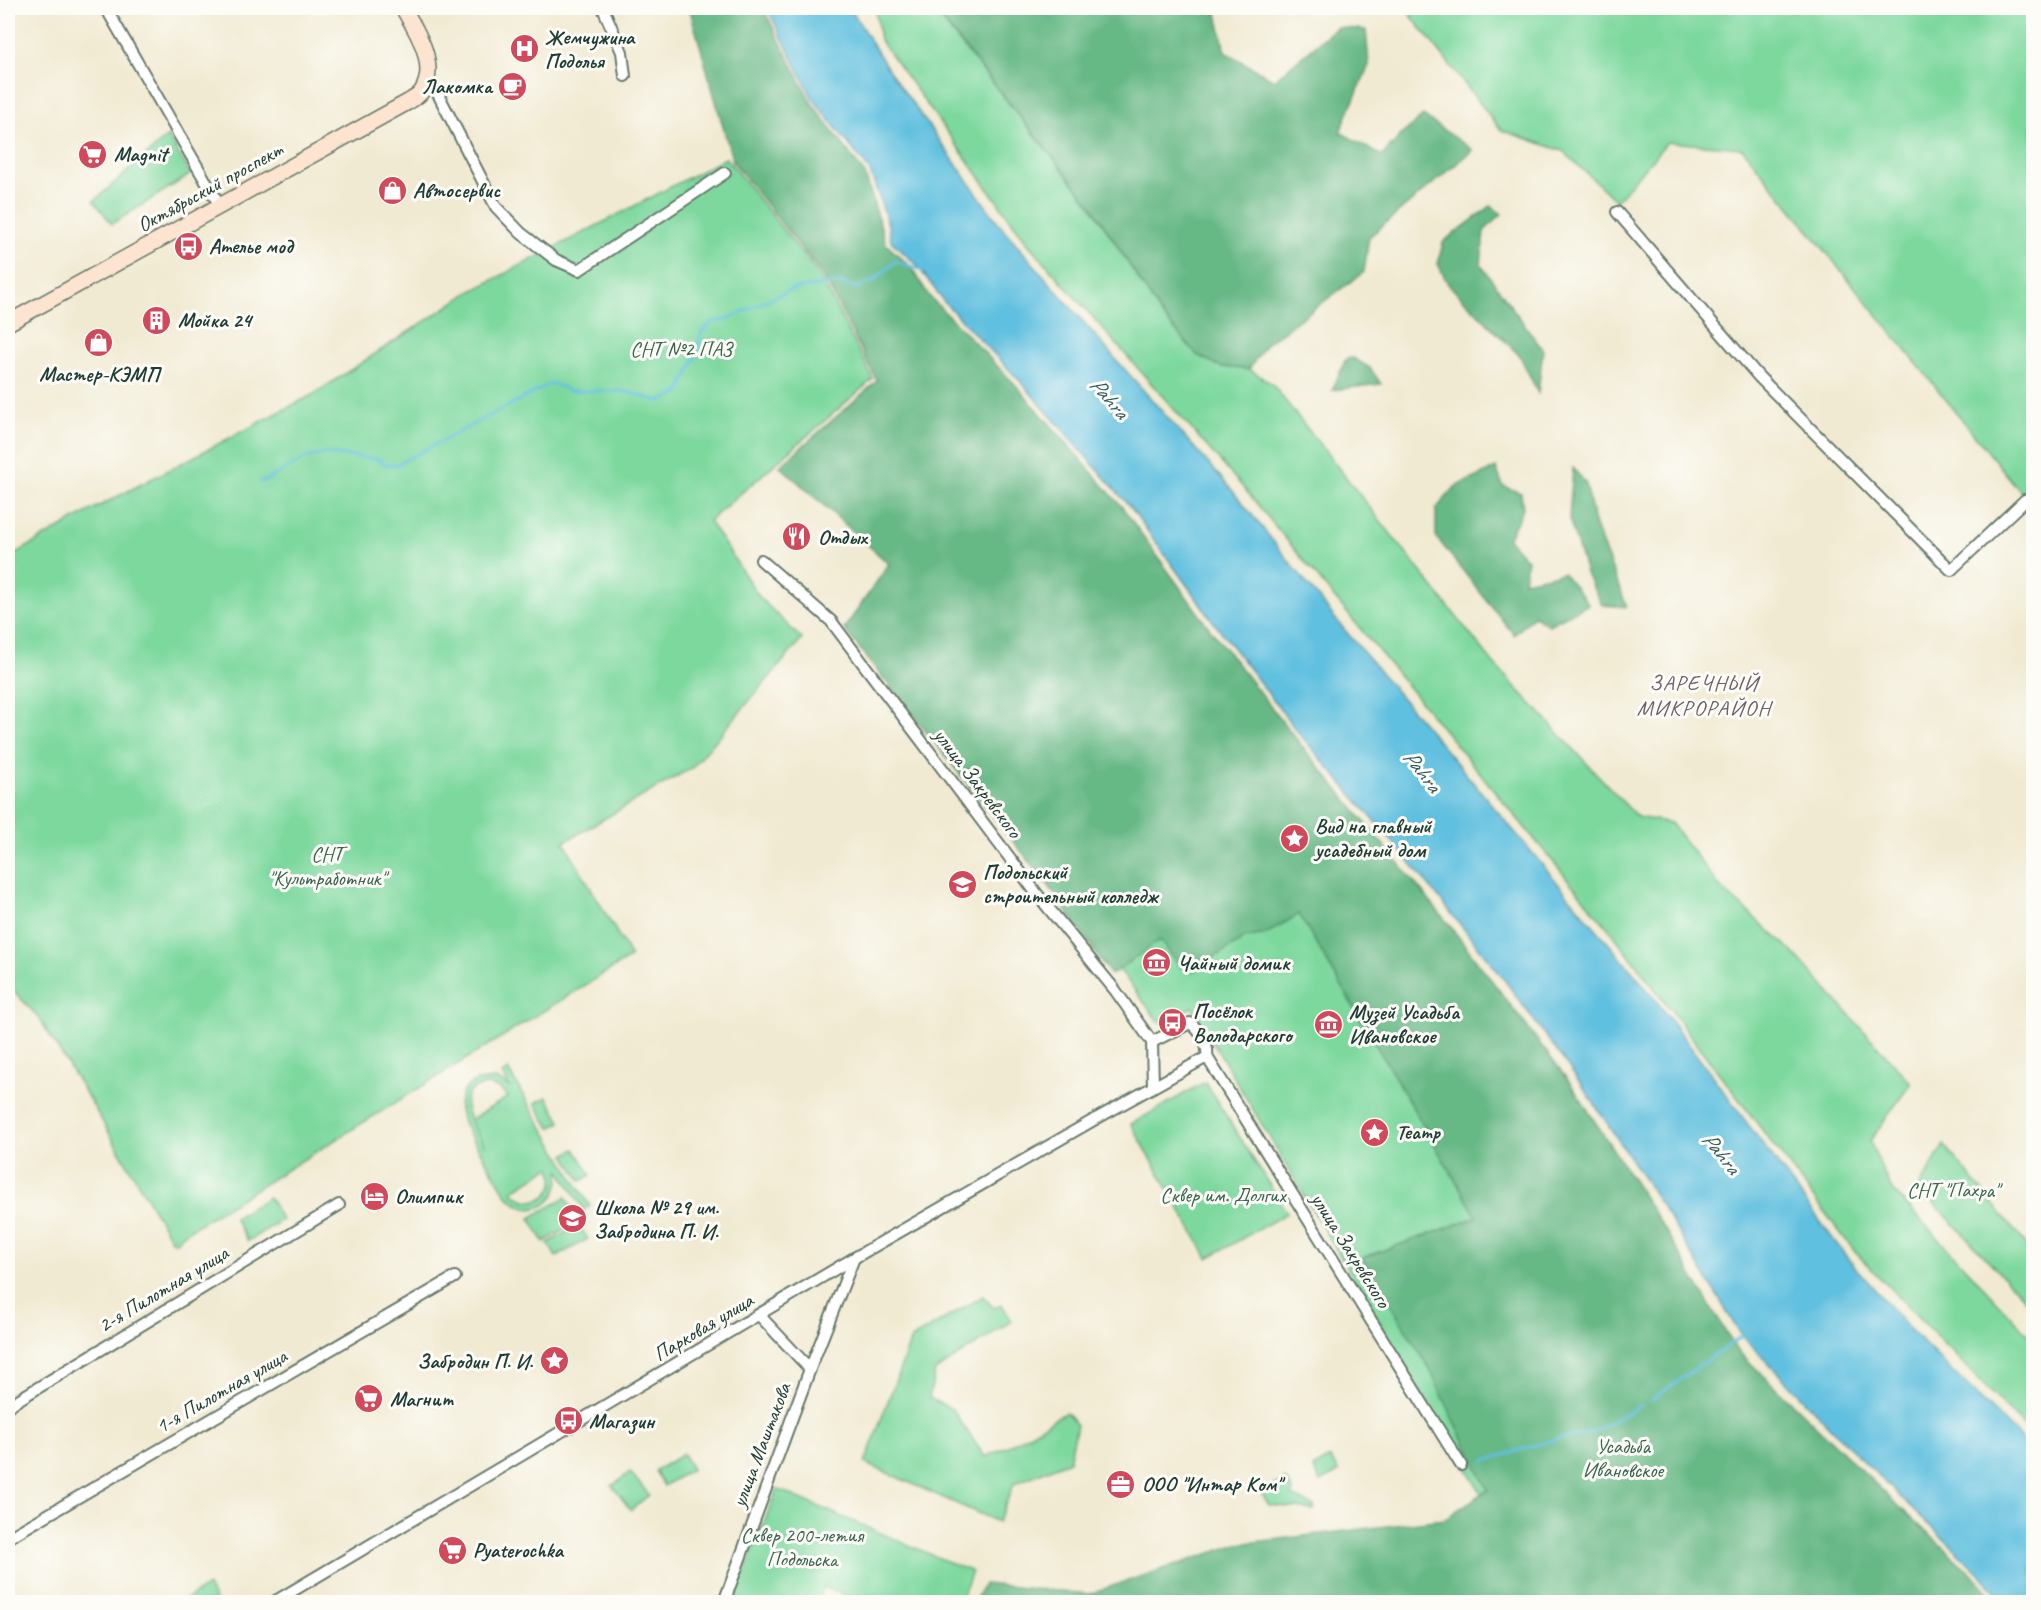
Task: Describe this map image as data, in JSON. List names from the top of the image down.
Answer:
{
  "streets": {
    "main road": ["Октябрьский проспект"],
    "street": [
      "улица Закревского",
      "2-я Пилотная улица",
      "Парковая улица",
      "1-я Пилотная улица",
      "улица Маштакова"
    ]
  },
  "crossings": [
    ["улица Закревского", "Парковая улица"],
    ["Парковая улица", "улица Маштакова"]
  ],
  "districts": ["ЗАРЕЧНЫЙ МИКРОРАЙОН"],
  "water": ["Pahra"],
  "parks": [
    "СНТ №2 ПАЗ",
    "СНТ \"Культработник\"",
    "СНТ \"Пахра\"",
    "Сквер им. Долгих",
    "Усадьба Ивановское",
    "Сквер 200-летия Подольска"
  ],
  "places": {
    "hospital": ["Жемчужина Подолья"],
    "cafe": ["Лакомка"],
    "supermarket": ["Magnit", "Магнит", "Pyaterochka"],
    "shop": ["Автосервис", "Мастер-КЭМП"],
    "bus stop": ["Ателье мод", "Посёлок Володарского", "Магазин"],
    "building": ["Мойка 24"],
    "restaurant": ["Отдых"],
    "place": ["Вид на главный усадебный дом", "Театр", "Забродин П. И."],
    "school or university": ["Подольский строительный колледж", "Школа № 29 им. Забродина П. И."],
    "museum": ["Чайный домик", "Музей Усадьба Ивановское"],
    "hotel": ["Олимпик"],
    "office": ["ООО \"Интар Ком\""]
  }
}
